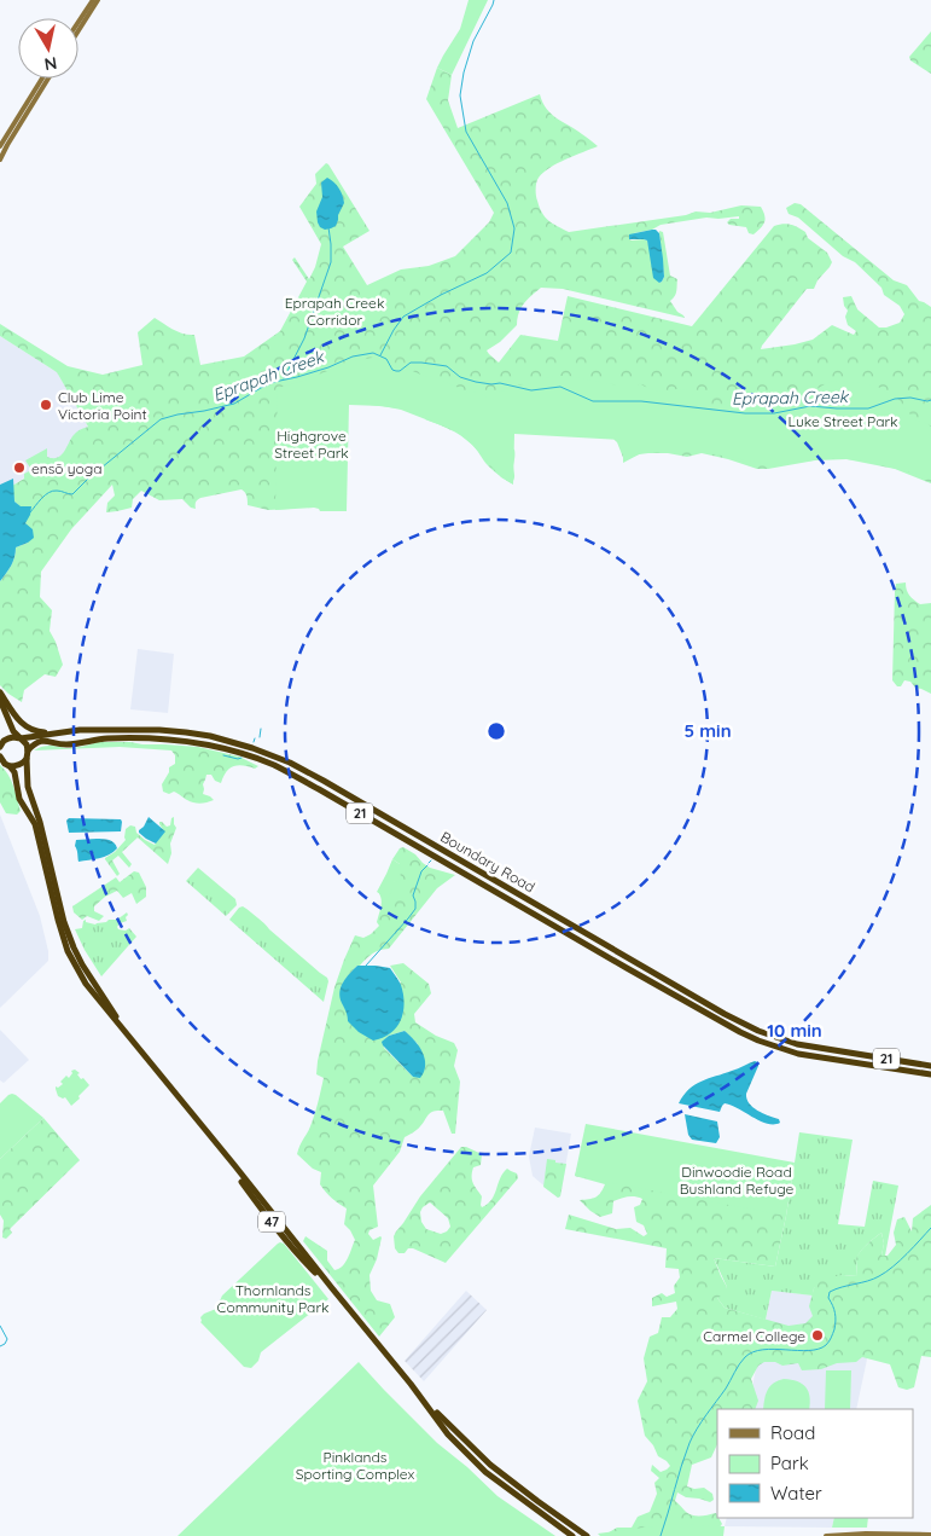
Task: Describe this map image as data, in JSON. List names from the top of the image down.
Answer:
{
  "streets": {
    "highway": ["21", "Boundary Road", "47"]
  },
  "crossings": [
    ["21", "Boundary Road"]
  ],
  "water": ["Eprapah Creek"],
  "parks": [
    "Eprapah Creek Corridor",
    "Luke Street Park",
    "Highgrove Street Park",
    "Dinwoodie Road Bushland Refuge",
    "Thornlands Community Park",
    "Pinklands Sporting Complex"
  ],
  "places": ["Club Lime Victoria Point", "ensō yoga", "Carmel College"],
  "legend": ["Road", "Park", "Water"],
  "north": "bottom",
  "rings": ["5 min", "10 min"]
}
